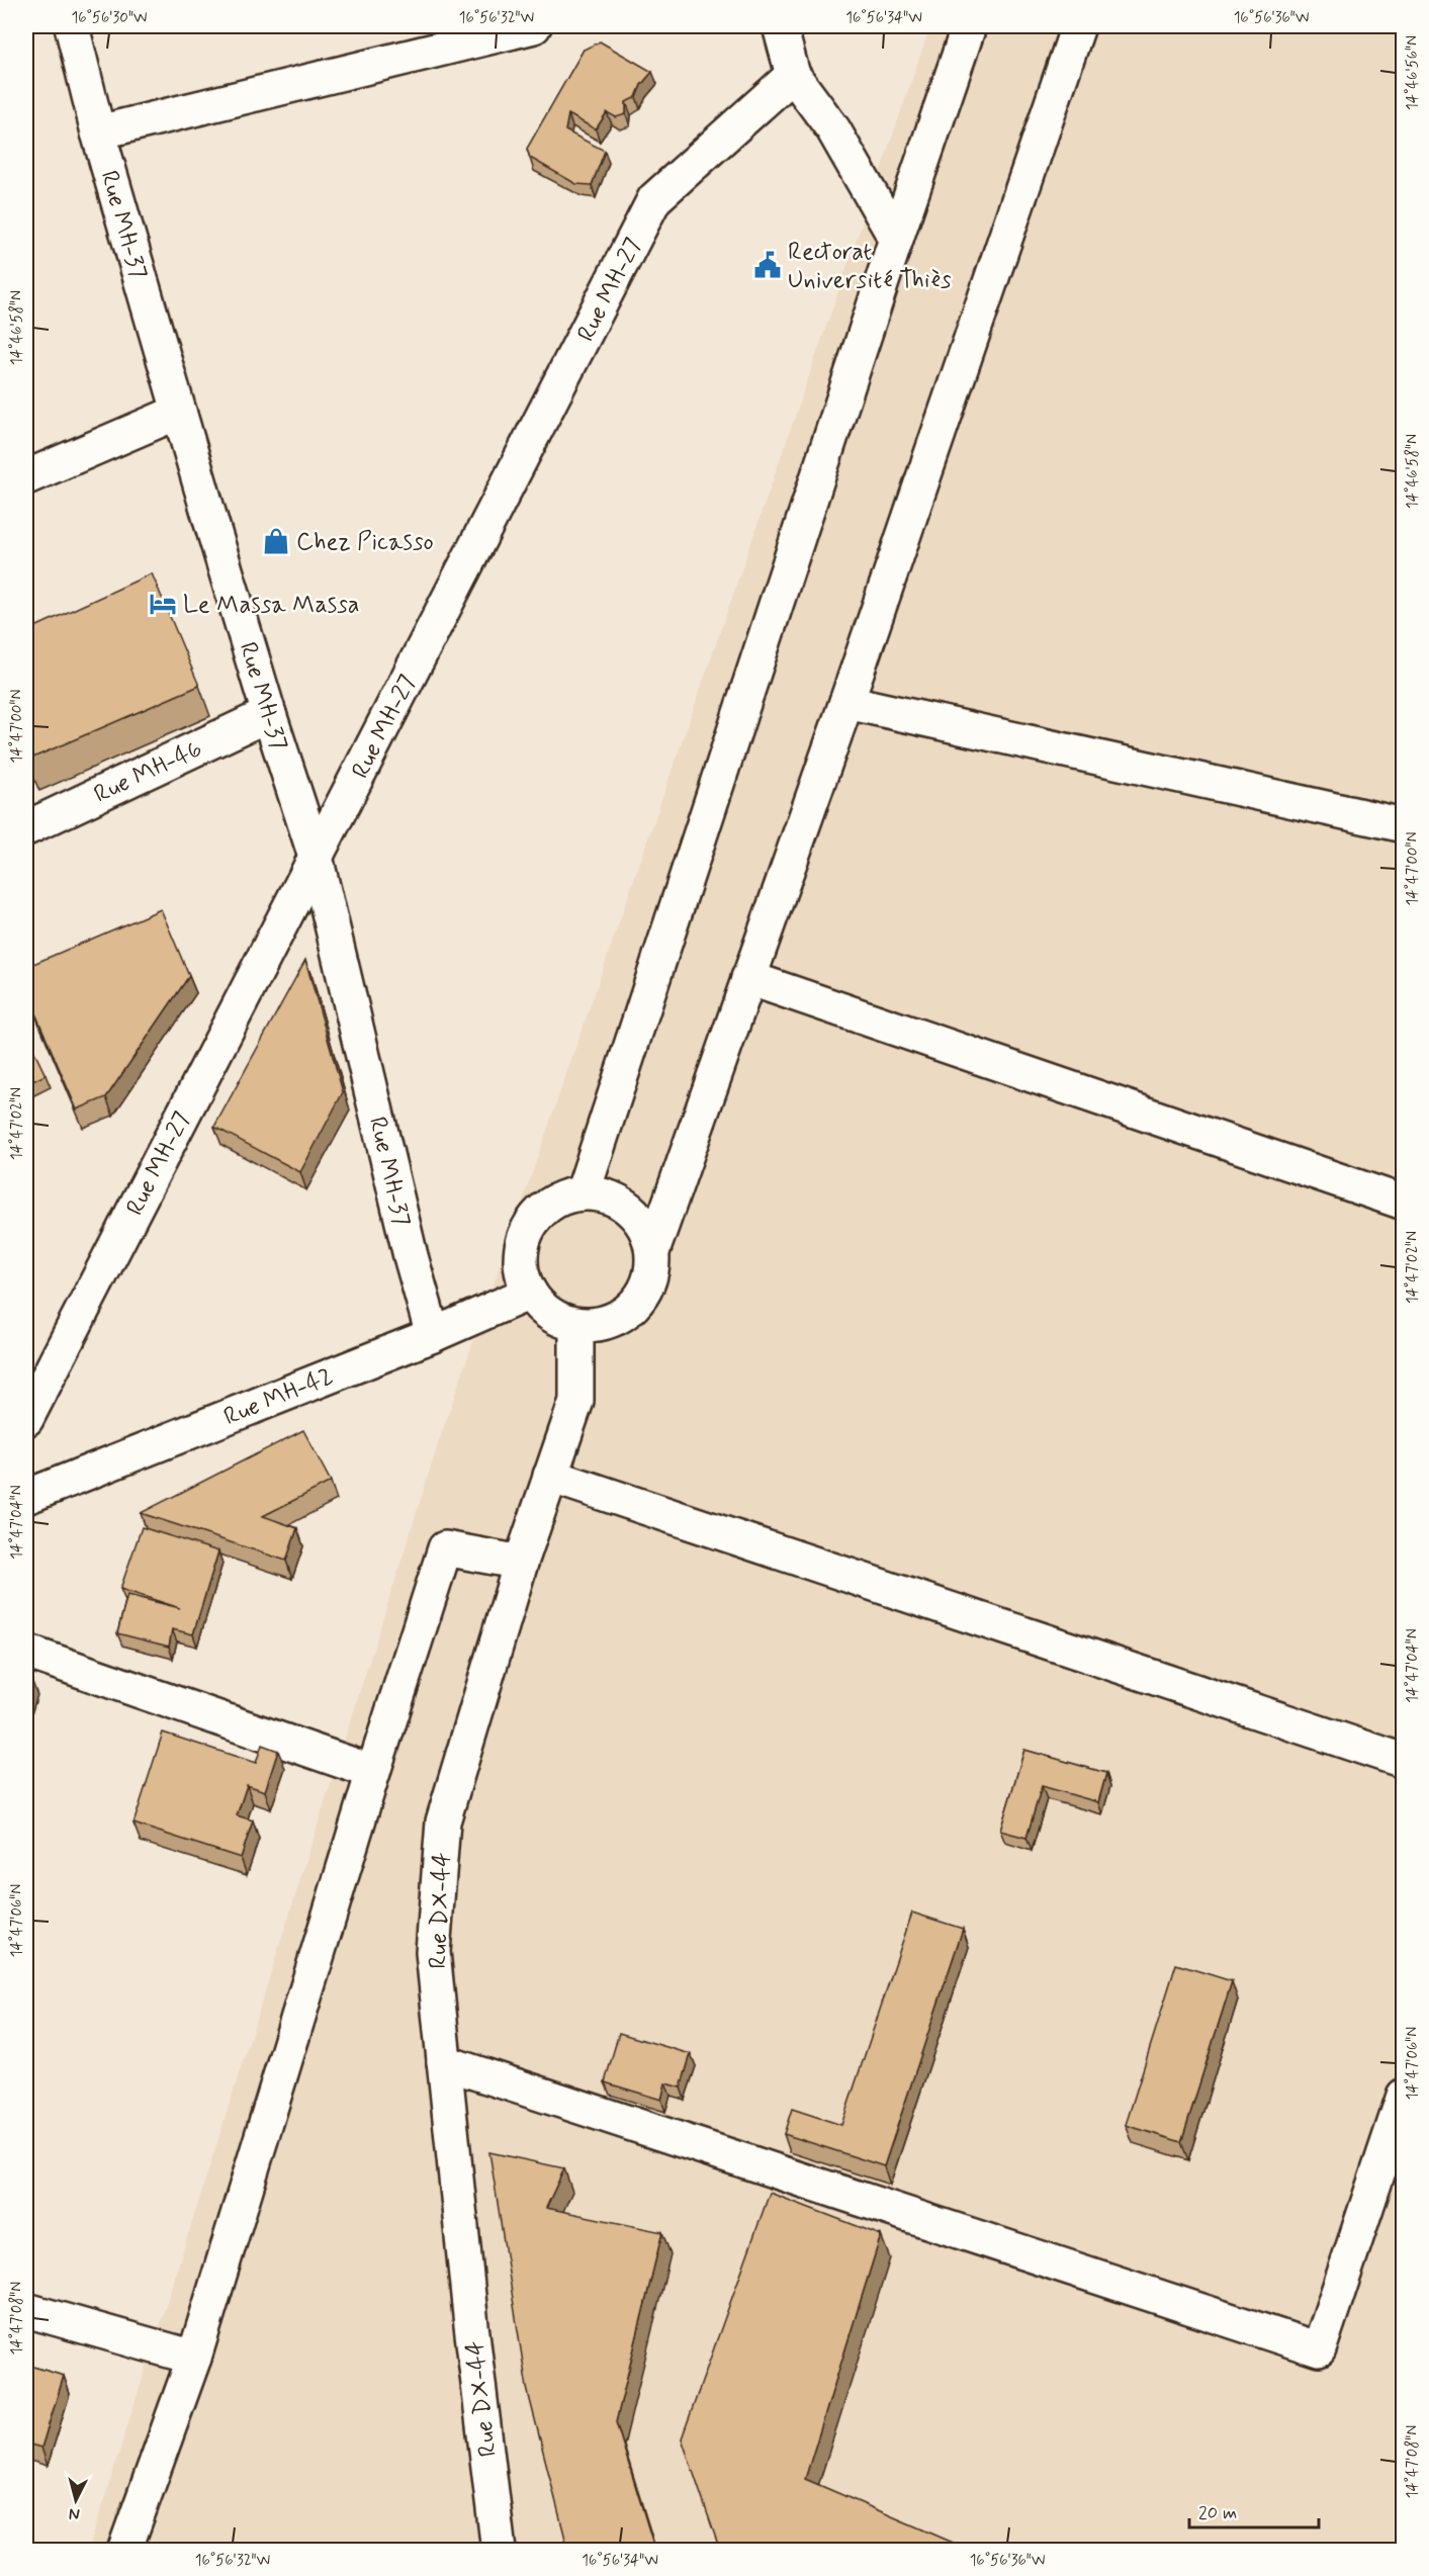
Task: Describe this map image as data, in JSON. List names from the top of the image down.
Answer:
{
  "streets": {
    "street": [
      "Rue MH-37",
      "Rue MH-27",
      "Rue MH-46",
      "Rue MH-42",
      "Rue DX-44"
    ]
  },
  "crossings": [
    ["Rue MH-37", "Rue MH-27"],
    ["Rue MH-37", "Rue MH-46"],
    ["Rue MH-37", "Rue MH-42"],
    ["Rue MH-42", "Rue DX-44"]
  ],
  "places": {
    "public building": ["Rectorat Université Thiès"],
    "shop": ["Chez Picasso"],
    "hotel": ["Le Massa Massa"]
  },
  "scale_bar": "20 m",
  "north": "bottom",
  "coordinates": [
    "16°56'30\"W",
    "16°56'32\"W",
    "16°56'34\"W",
    "16°56'36\"W",
    "14°46'56\"N",
    "14°46'58\"N",
    "14°47'00\"N",
    "14°47'02\"N",
    "14°47'04\"N",
    "14°47'06\"N",
    "14°47'08\"N"
  ]
}
